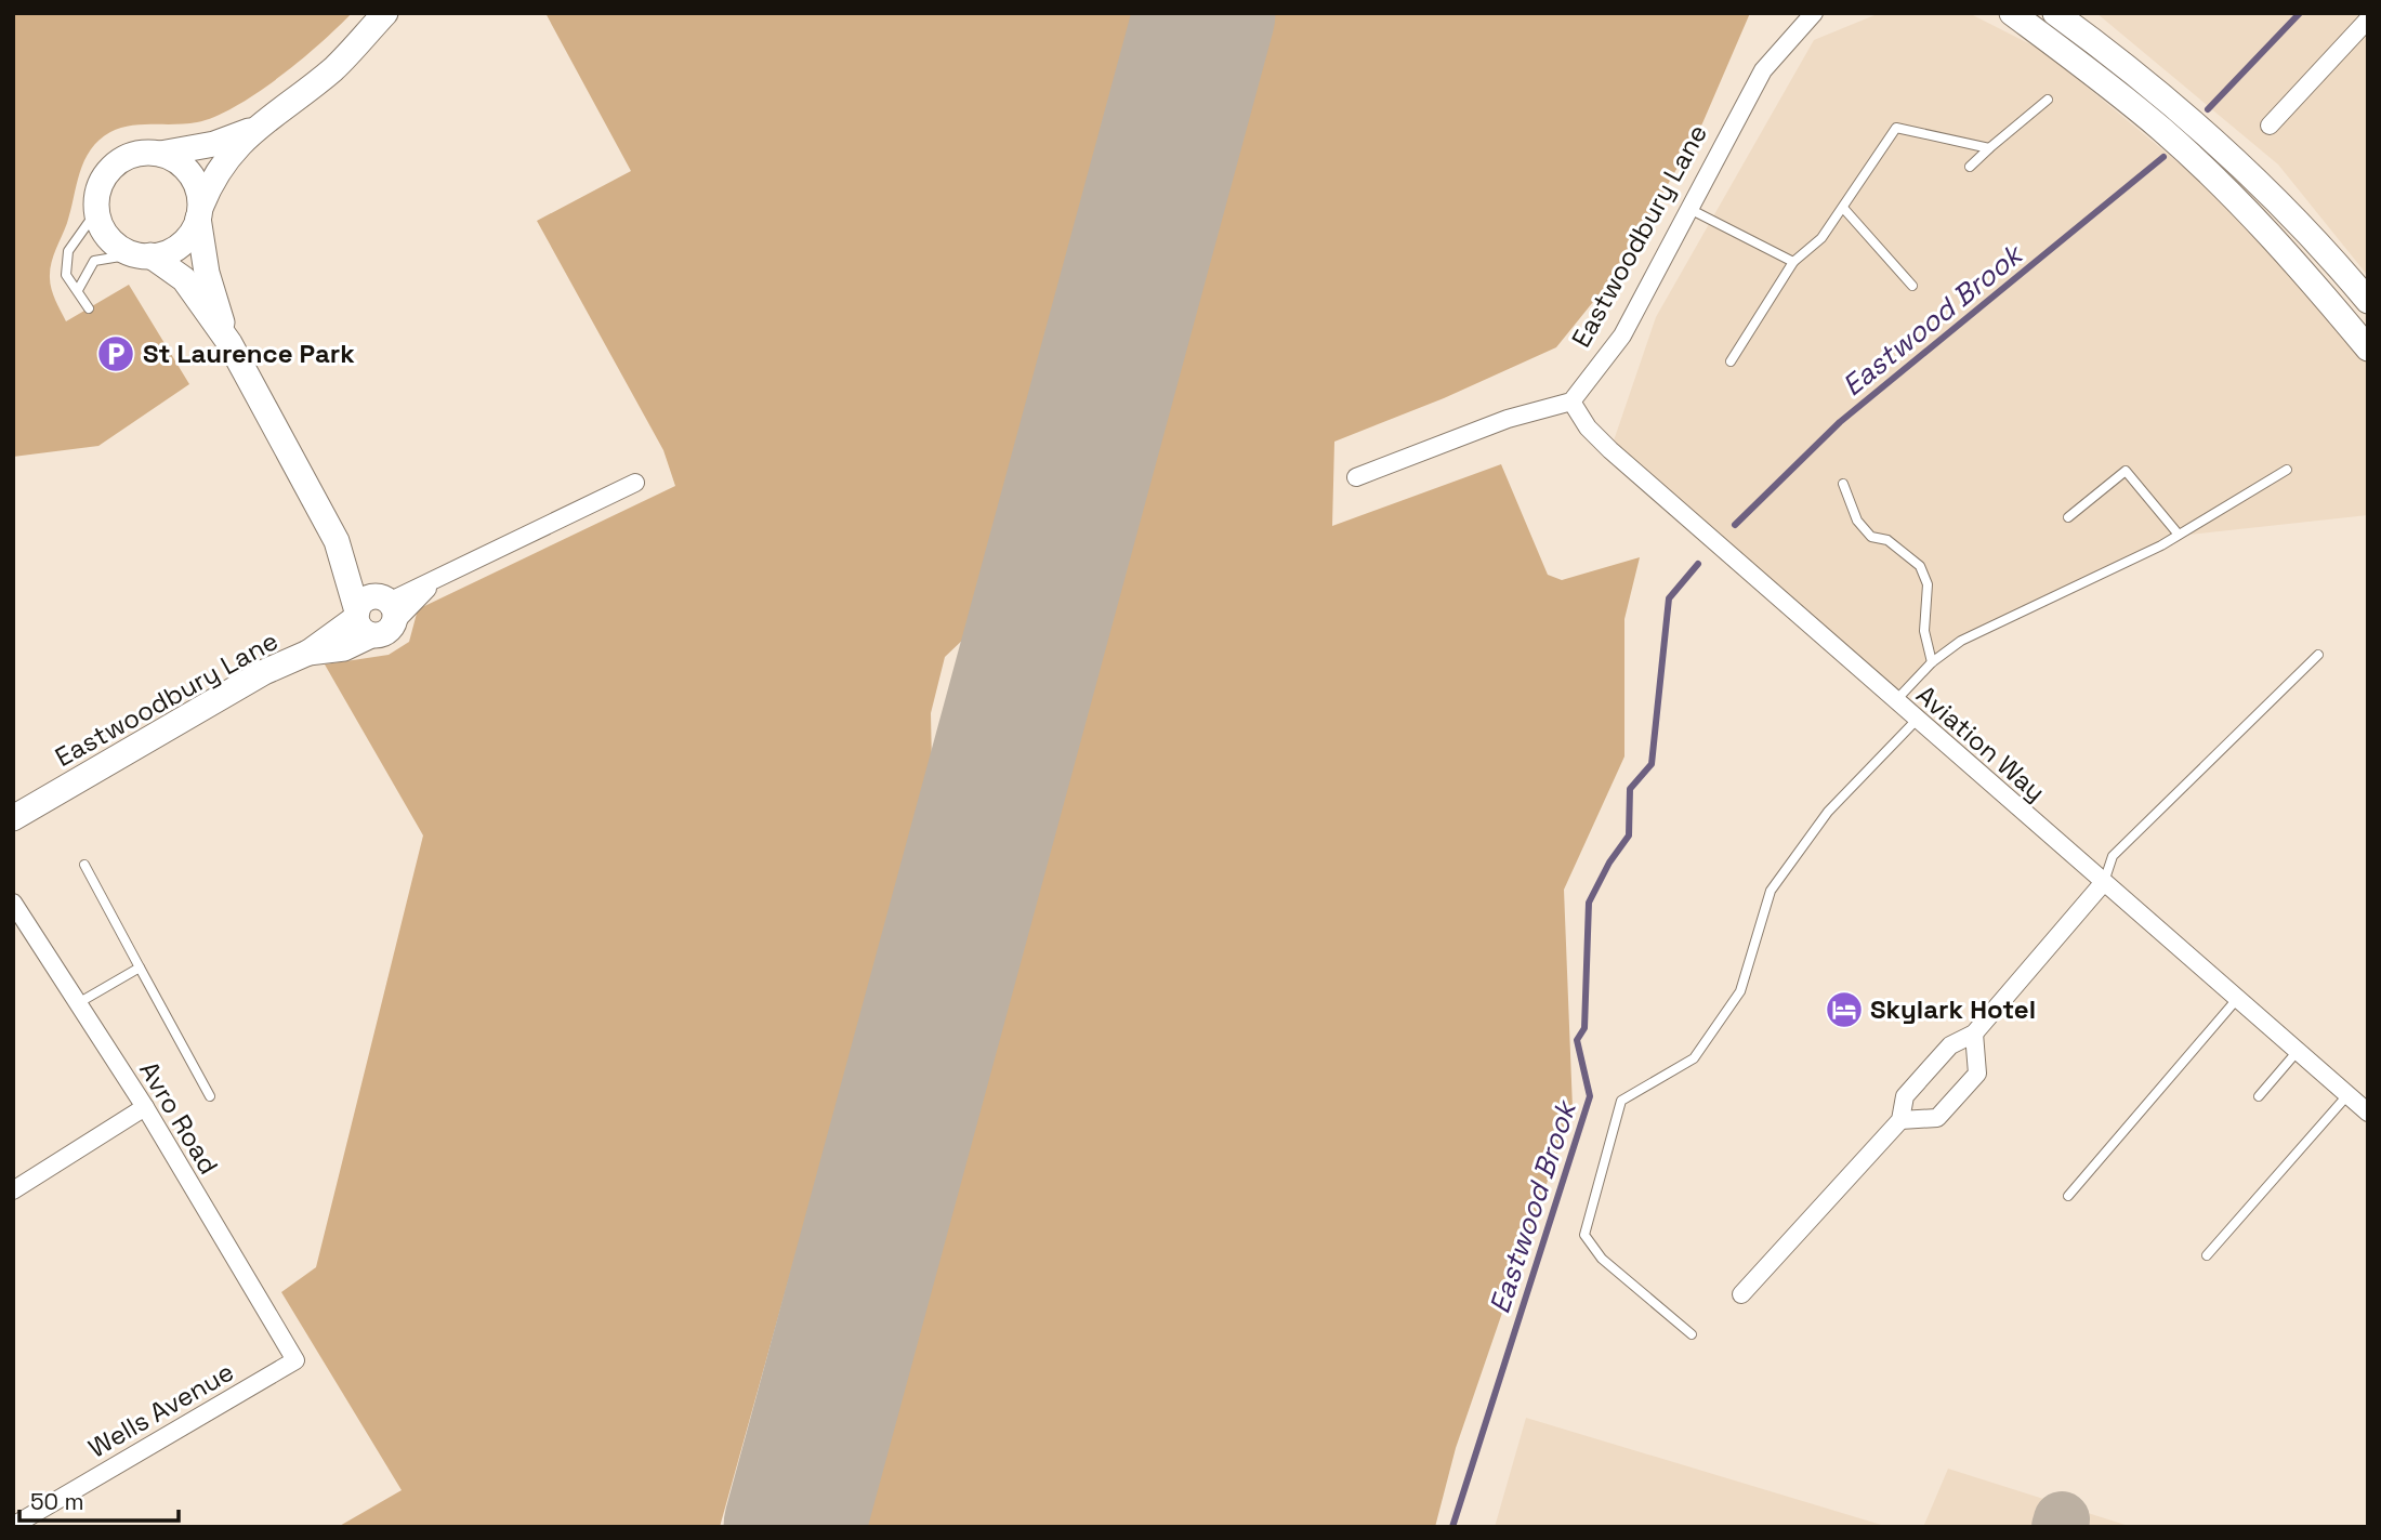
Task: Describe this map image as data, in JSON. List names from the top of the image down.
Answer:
{
  "streets": {
    "street": [
      "Eastwoodbury Lane",
      "Aviation Way",
      "Avro Road",
      "Wells Avenue"
    ]
  },
  "crossings": [
    ["Eastwoodbury Lane", "Aviation Way"],
    ["Avro Road", "Wells Avenue"]
  ],
  "water": ["Eastwood Brook"],
  "places": {
    "parking": ["St Laurence Park"],
    "hotel": ["Skylark Hotel"]
  },
  "scale_bar": "50 m"
}
